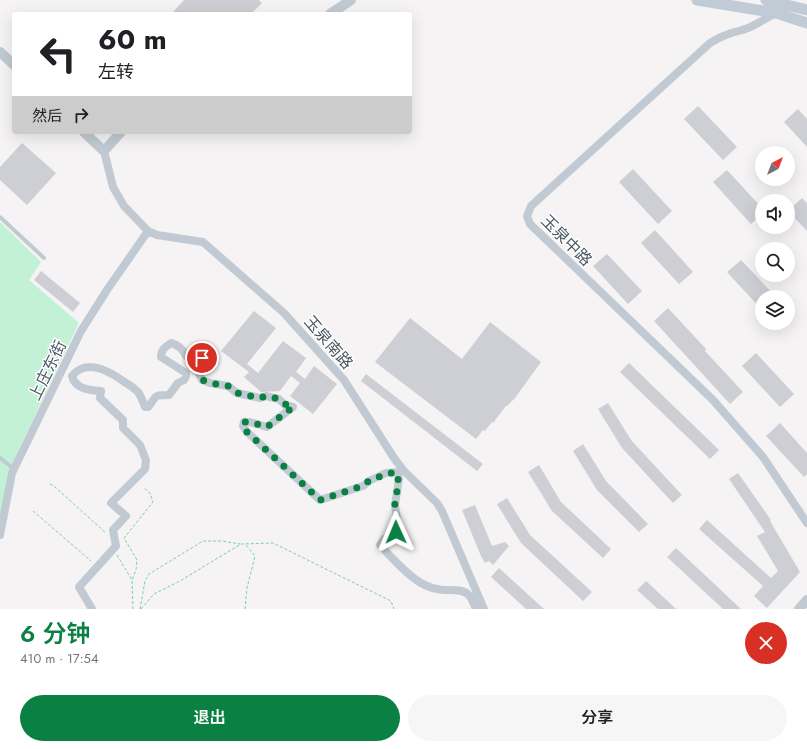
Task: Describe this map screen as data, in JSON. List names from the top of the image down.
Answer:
{
  "streets": {
    "street": ["玉泉中路", "玉泉南路", "上庄东街"]
  },
  "crossings": [
    ["玉泉南路", "上庄东街"]
  ],
  "north": "top right",
  "page": {
    "turn": ["60 m", "左转"],
    "then": "然后",
    "heading": ["6 分钟", "410 m · 17:54"],
    "buttons": ["退出", "分享"]
  }
}
